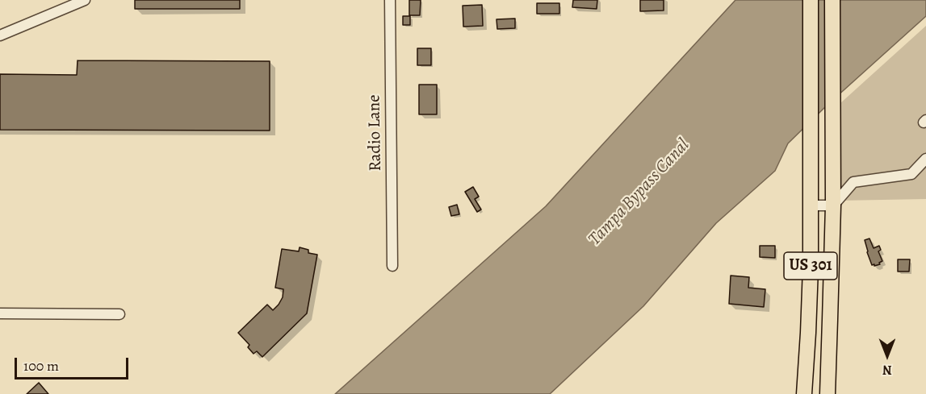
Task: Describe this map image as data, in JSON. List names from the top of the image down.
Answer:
{
  "streets": {
    "main road": ["US 301"],
    "street": ["Radio Lane"]
  },
  "water": ["Tampa Bypass Canal"],
  "scale_bar": "100 m",
  "north": "bottom"
}
